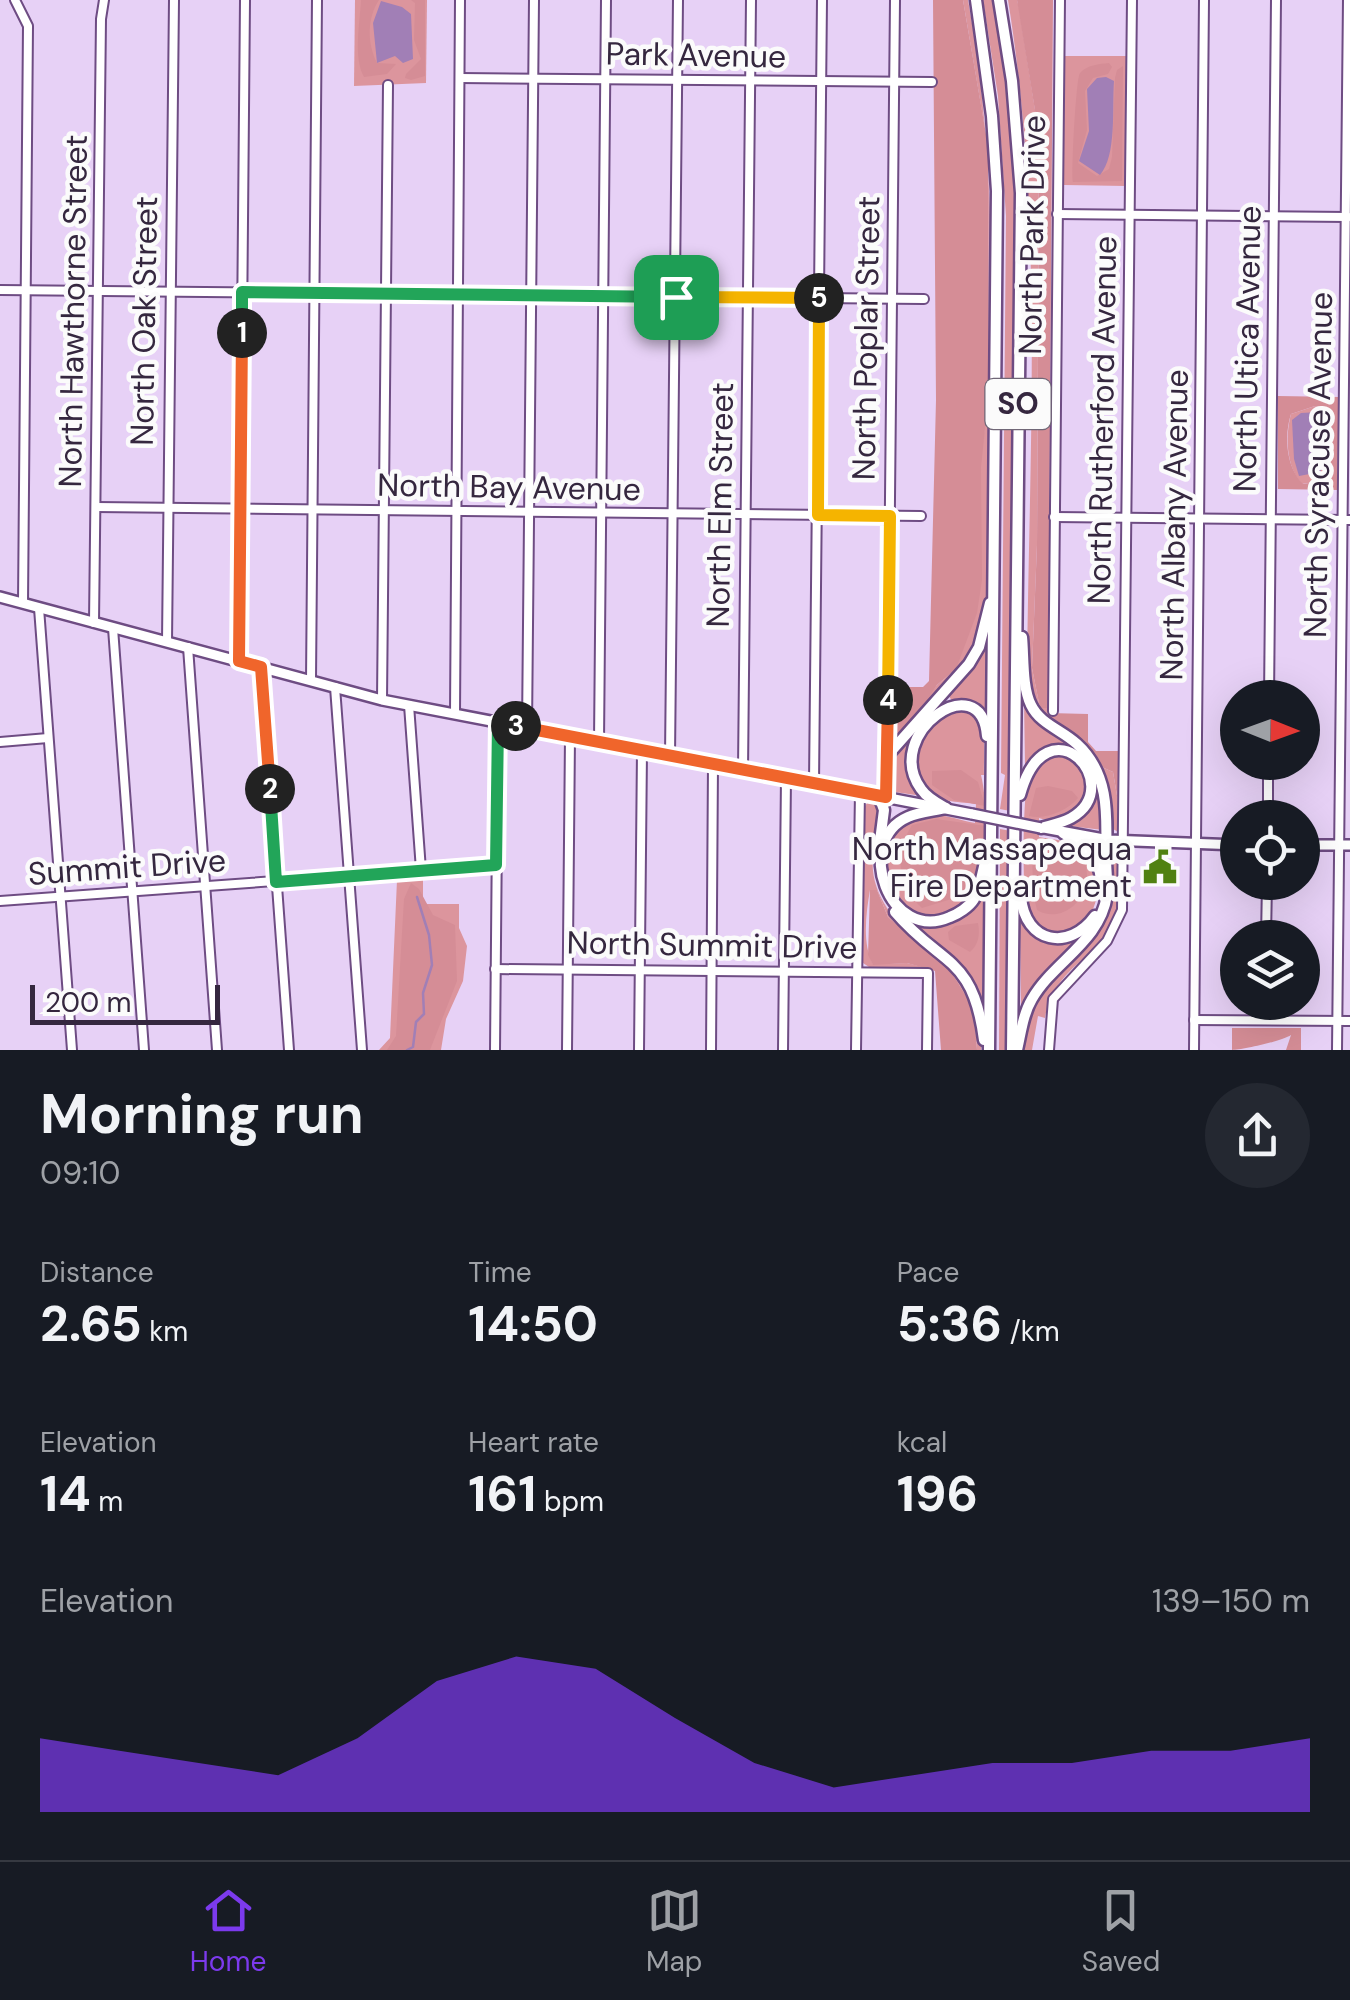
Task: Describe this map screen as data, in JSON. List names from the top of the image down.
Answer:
{
  "streets": {
    "highway": ["SO"],
    "street": [
      "Park Avenue",
      "North Park Drive",
      "North Hawthorne Street",
      "North Oak Street",
      "North Poplar Street",
      "North Utica Avenue",
      "North Rutherford Avenue",
      "North Syracuse Avenue",
      "North Bay Avenue",
      "North Elm Street",
      "North Albany Avenue",
      "Summit Drive",
      "North Summit Drive"
    ]
  },
  "crossings": [
    ["Park Avenue", "North Poplar Street"],
    ["Park Avenue", "North Elm Street"],
    ["North Hawthorne Street", "North Bay Avenue"],
    ["North Oak Street", "North Bay Avenue"],
    ["North Poplar Street", "North Bay Avenue"],
    ["North Bay Avenue", "North Elm Street"]
  ],
  "places": {
    "public building": ["North Massapequa Fire Department"]
  },
  "scale_bar": "200 m",
  "north": "right",
  "page": {
    "pins": [
      "5",
      "1",
      "4",
      "3",
      "2"
    ],
    "scale": "200 m",
    "heading": ["Morning run", "09:10"],
    "stats": [
      ["Distance", "2.65 km"],
      ["Time", "14:50"],
      ["Pace", "5:36 /km"],
      ["Elevation", "14 m"],
      ["Heart rate", "161 bpm"],
      ["kcal", "196"]
    ],
    "chart": ["Elevation", "139–150 m"],
    "tabs": ["Home", "Map", "Saved"]
  }
}
